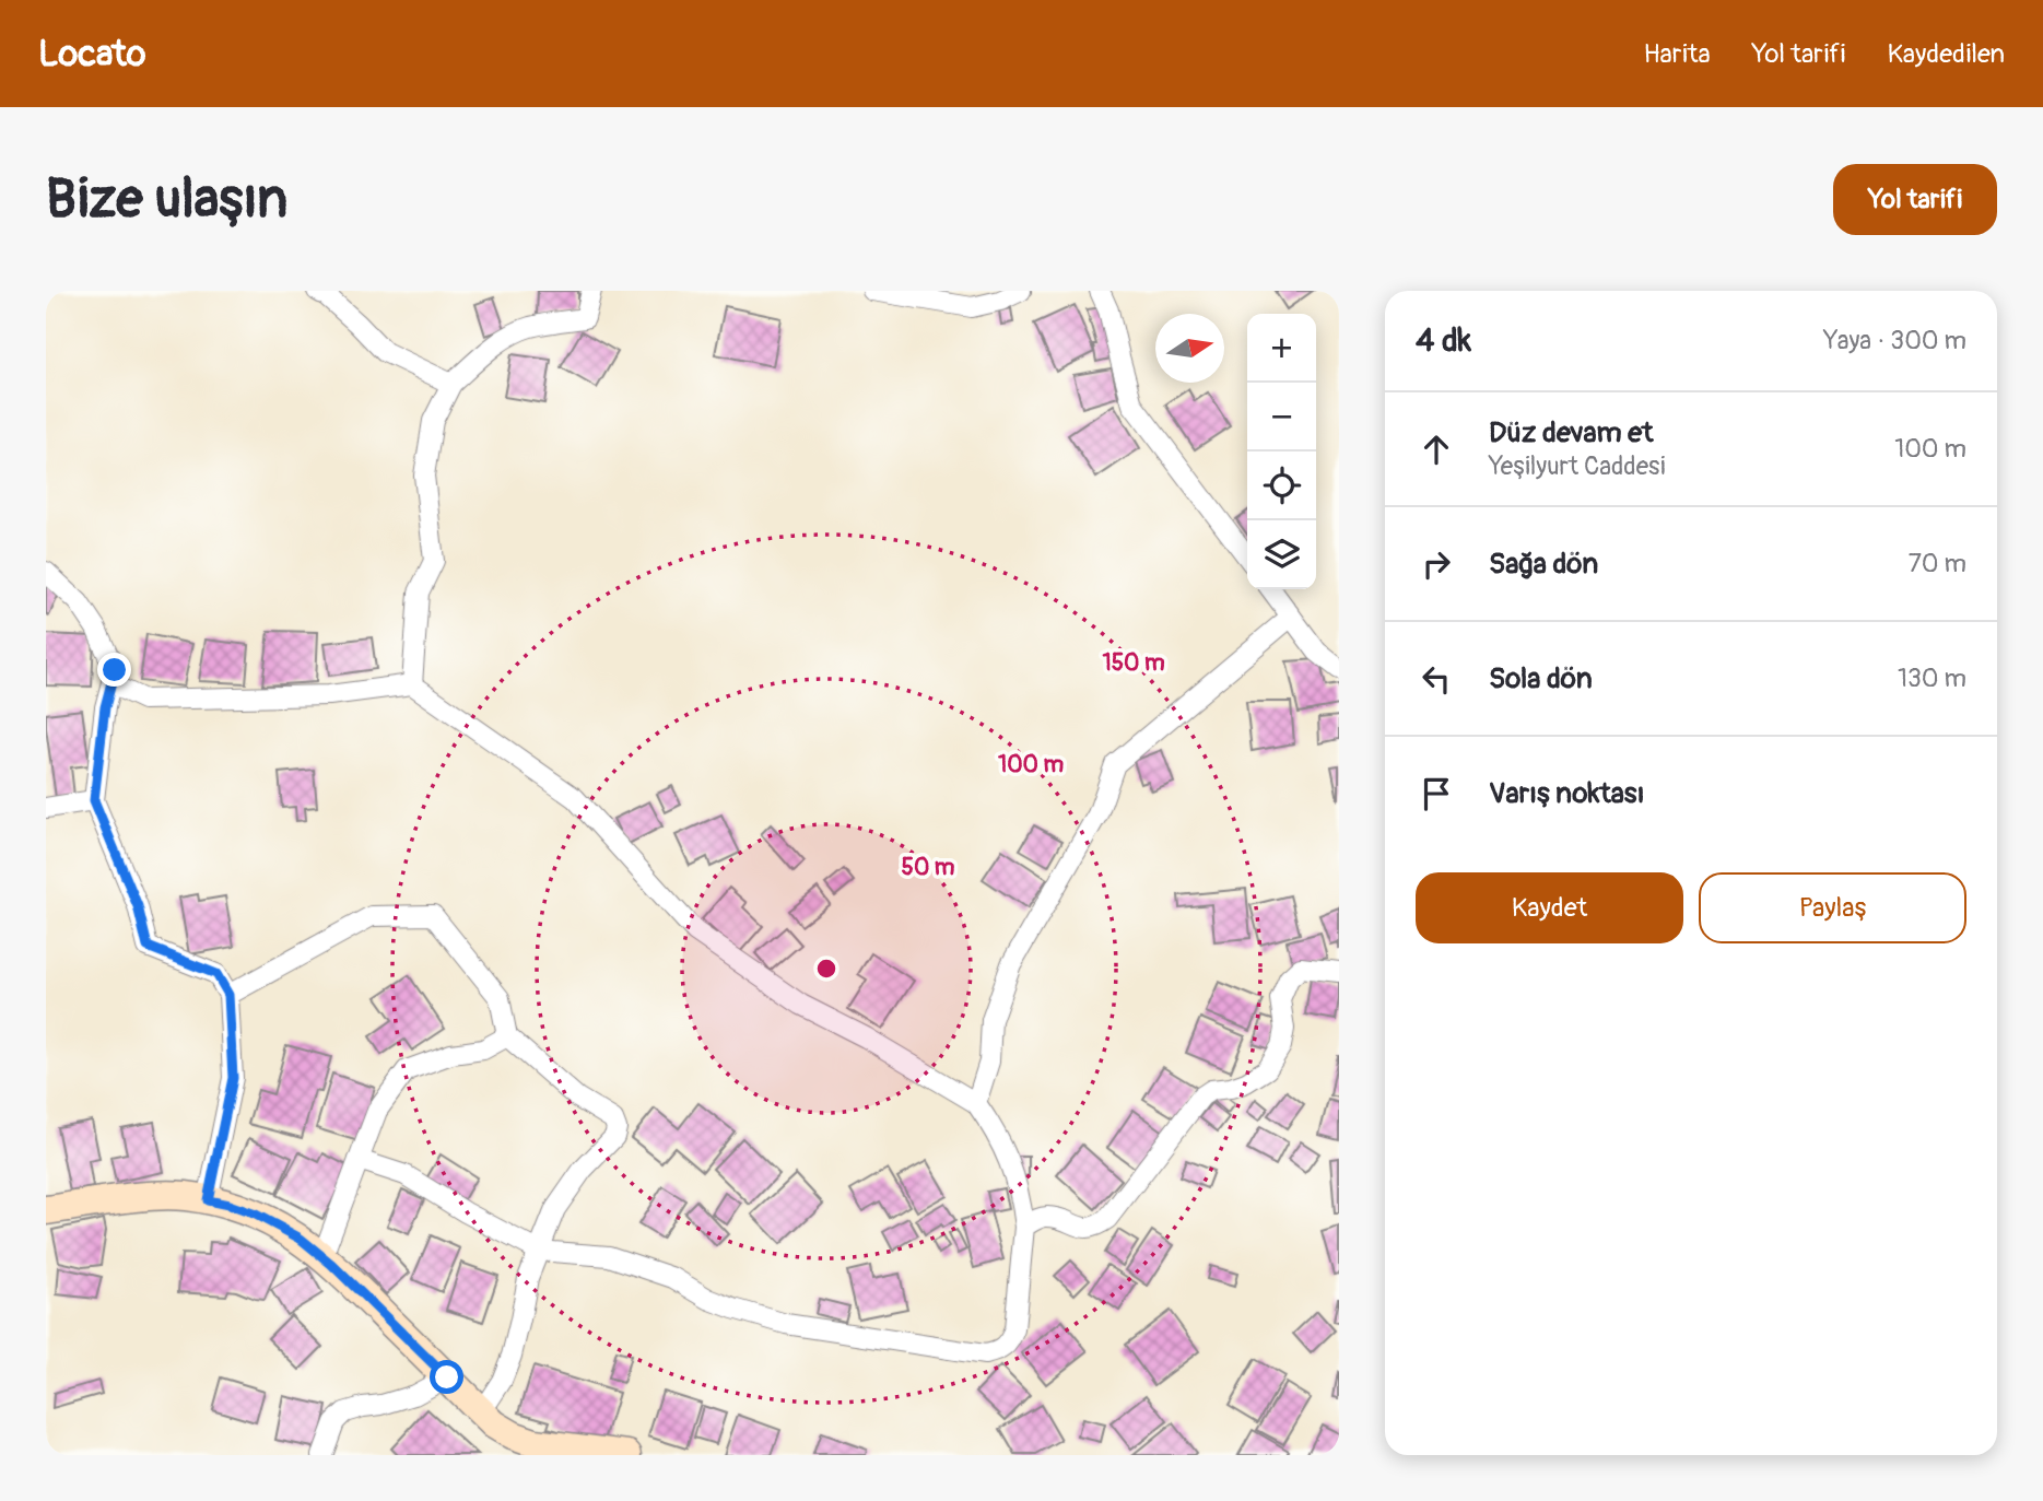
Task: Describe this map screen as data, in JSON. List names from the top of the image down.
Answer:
{
  "north": "right",
  "page": {
    "header": "Locato",
    "nav": ["Harita", "Yol tarifi", "Kaydedilen"],
    "buttons": [
      "Yol tarifi",
      ["Kaydet", "Paylaş"]
    ],
    "title": "Bize ulaşın",
    "heading": ["4 dk", "Yaya · 300 m"],
    "map_buttons": ["+", "−"],
    "list": [
      ["Düz devam et", "Yeşilyurt Caddesi", "100 m"],
      ["Sağa dön", "70 m"],
      ["Sola dön", "130 m"],
      "Varış noktası"
    ]
  },
  "rings": ["150 m", "100 m", "50 m"]
}
